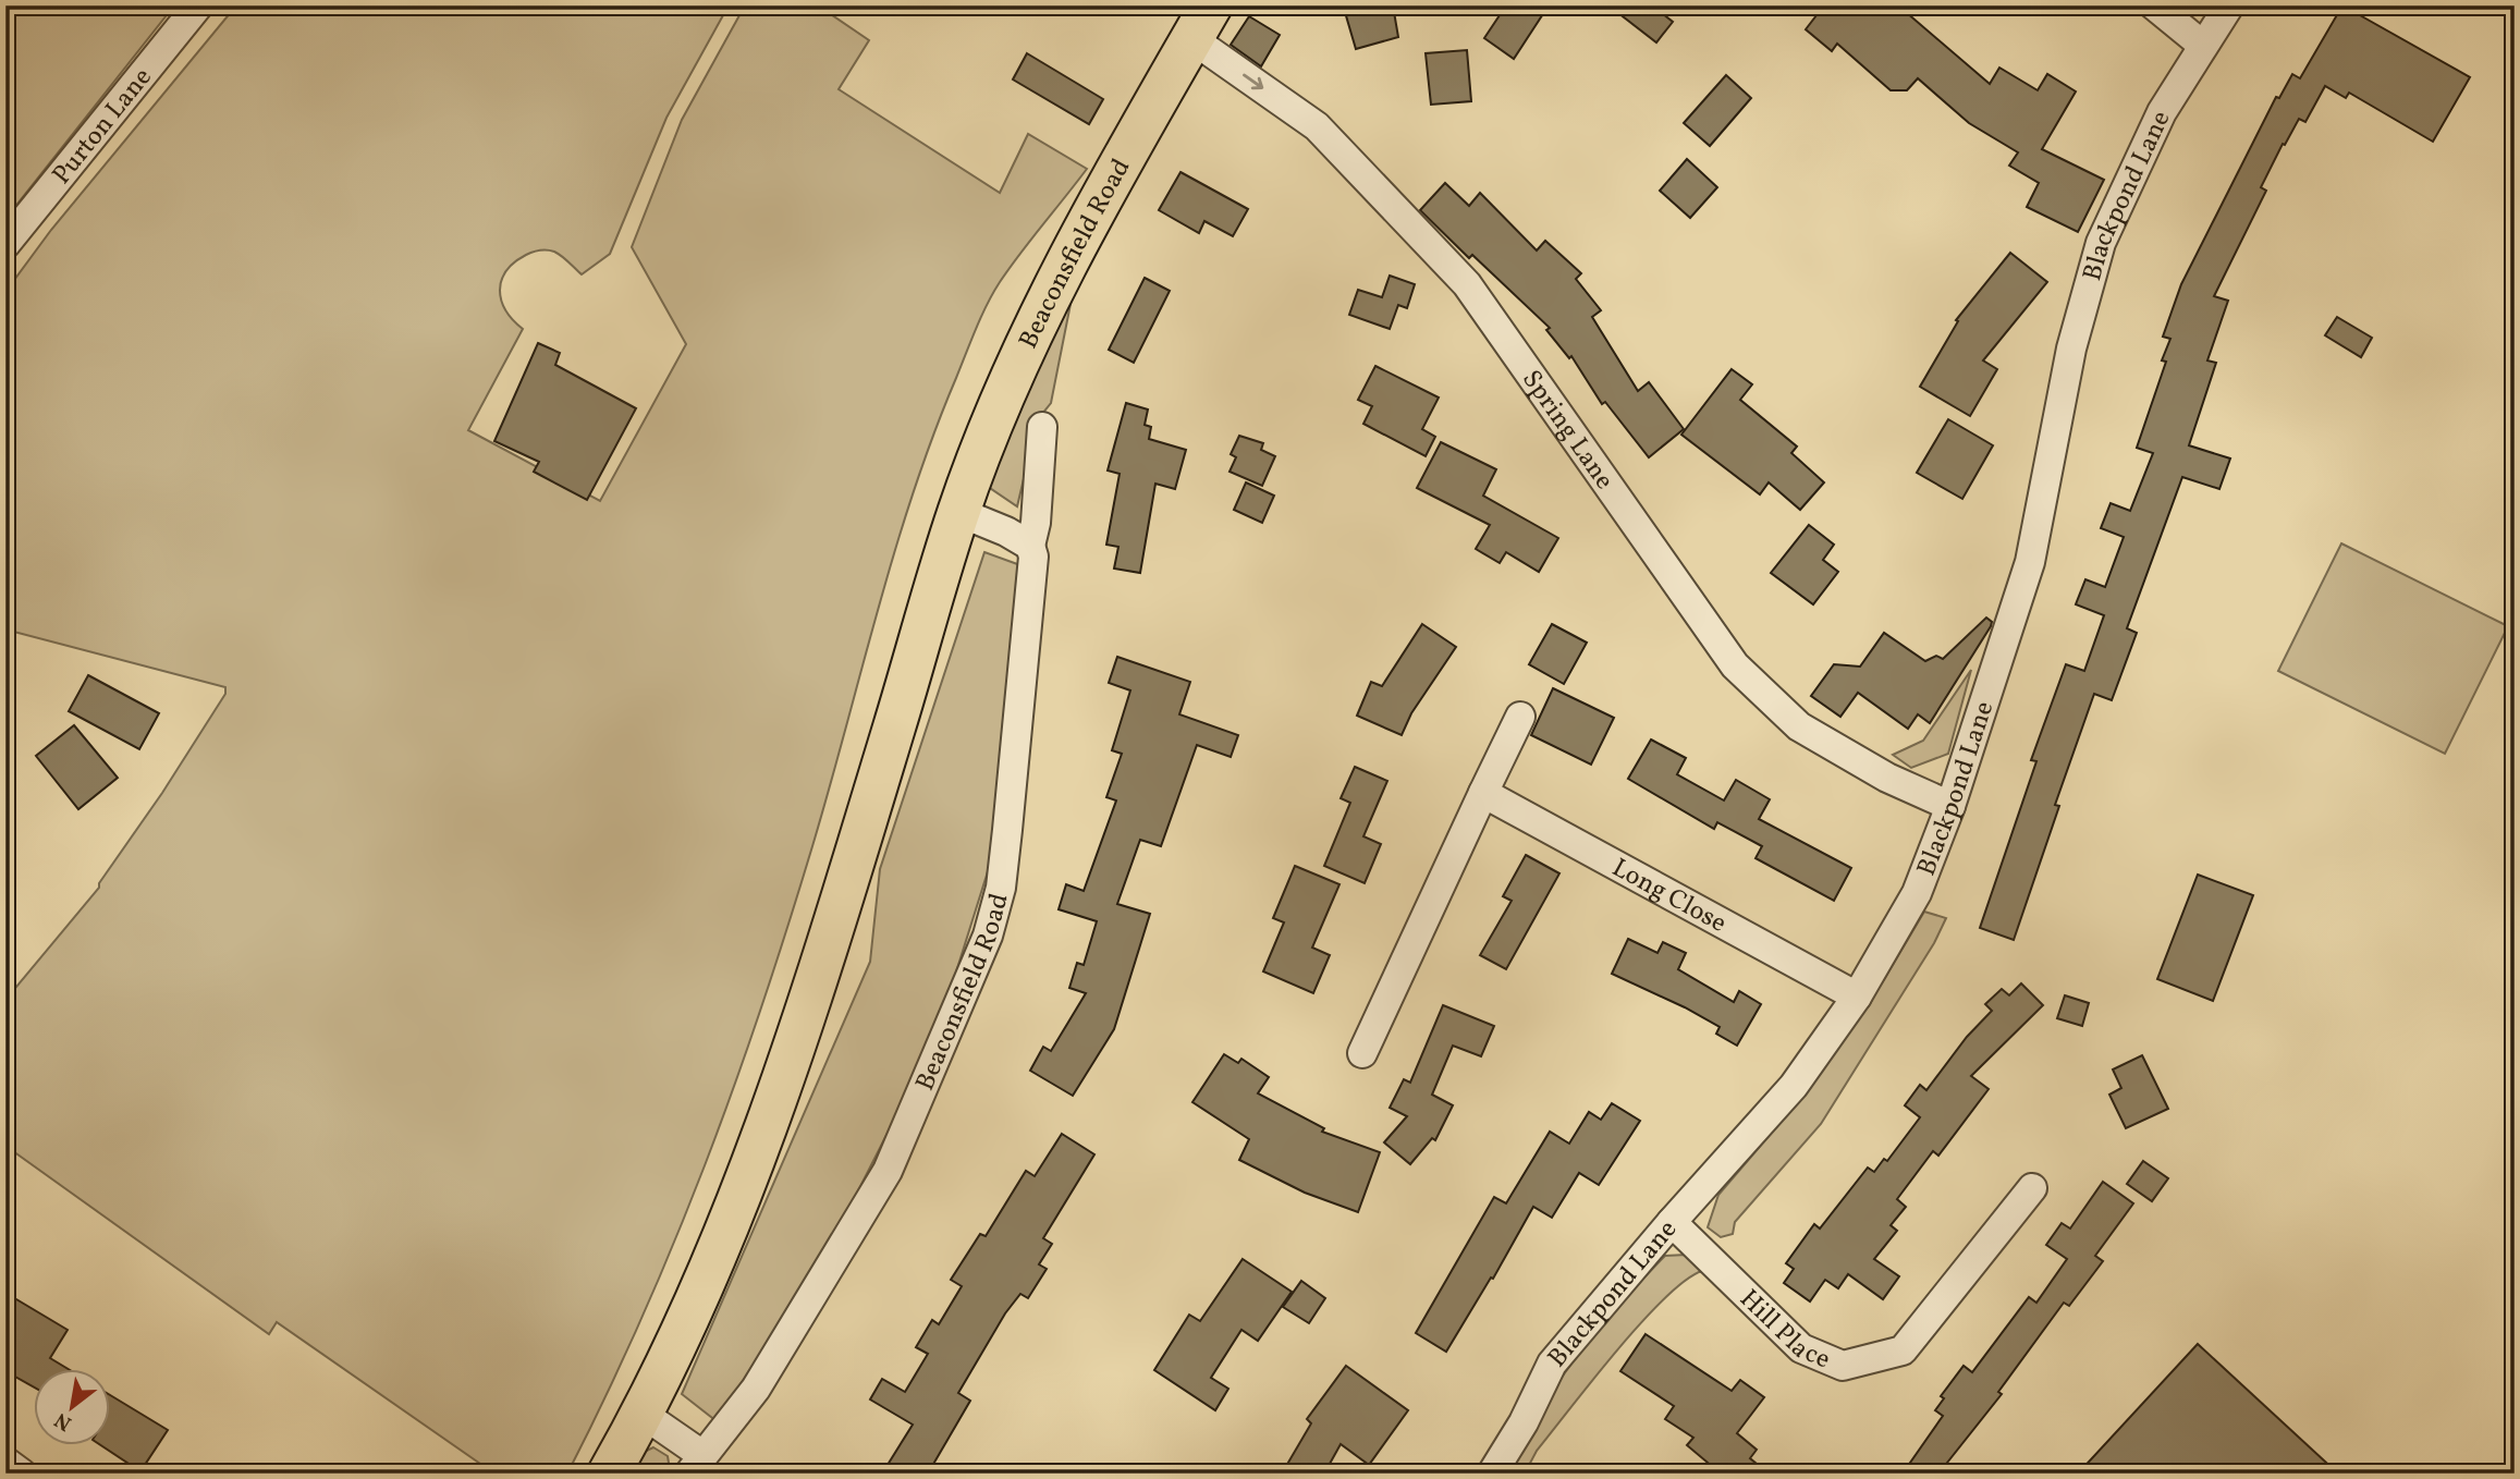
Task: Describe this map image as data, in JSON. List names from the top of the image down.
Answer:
{
  "streets": {
    "main road": ["Beaconsfield Road"],
    "street": [
      "Purton Lane",
      "Blackpond Lane",
      "Spring Lane",
      "Long Close",
      "Hill Place"
    ]
  },
  "crossings": [
    ["Blackpond Lane", "Spring Lane"],
    ["Blackpond Lane", "Long Close"],
    ["Blackpond Lane", "Hill Place"],
    ["Beaconsfield Road", "Spring Lane"]
  ],
  "one_way": ["Spring Lane"],
  "north": "bottom left"
}
